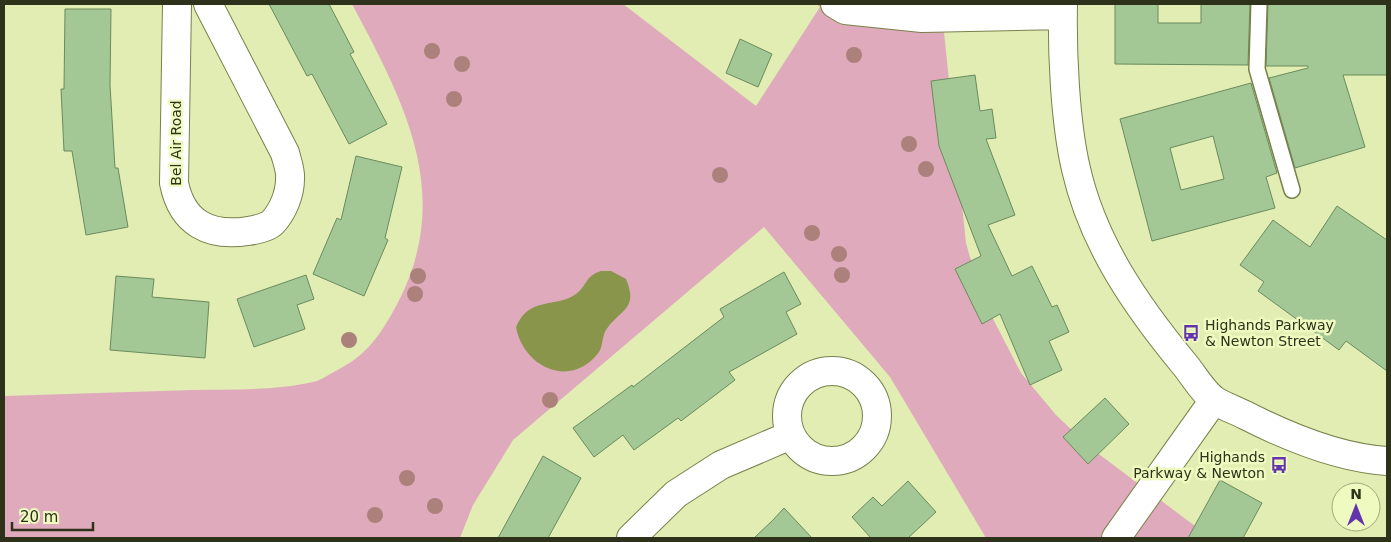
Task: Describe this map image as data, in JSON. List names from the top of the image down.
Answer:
{
  "streets": {
    "street": ["Bel Air Road"]
  },
  "places": {
    "bus stop": ["Highands Parkway & Newton Street", "Highands Parkway & Newton"]
  },
  "scale_bar": "20 m",
  "north": "top"
}
